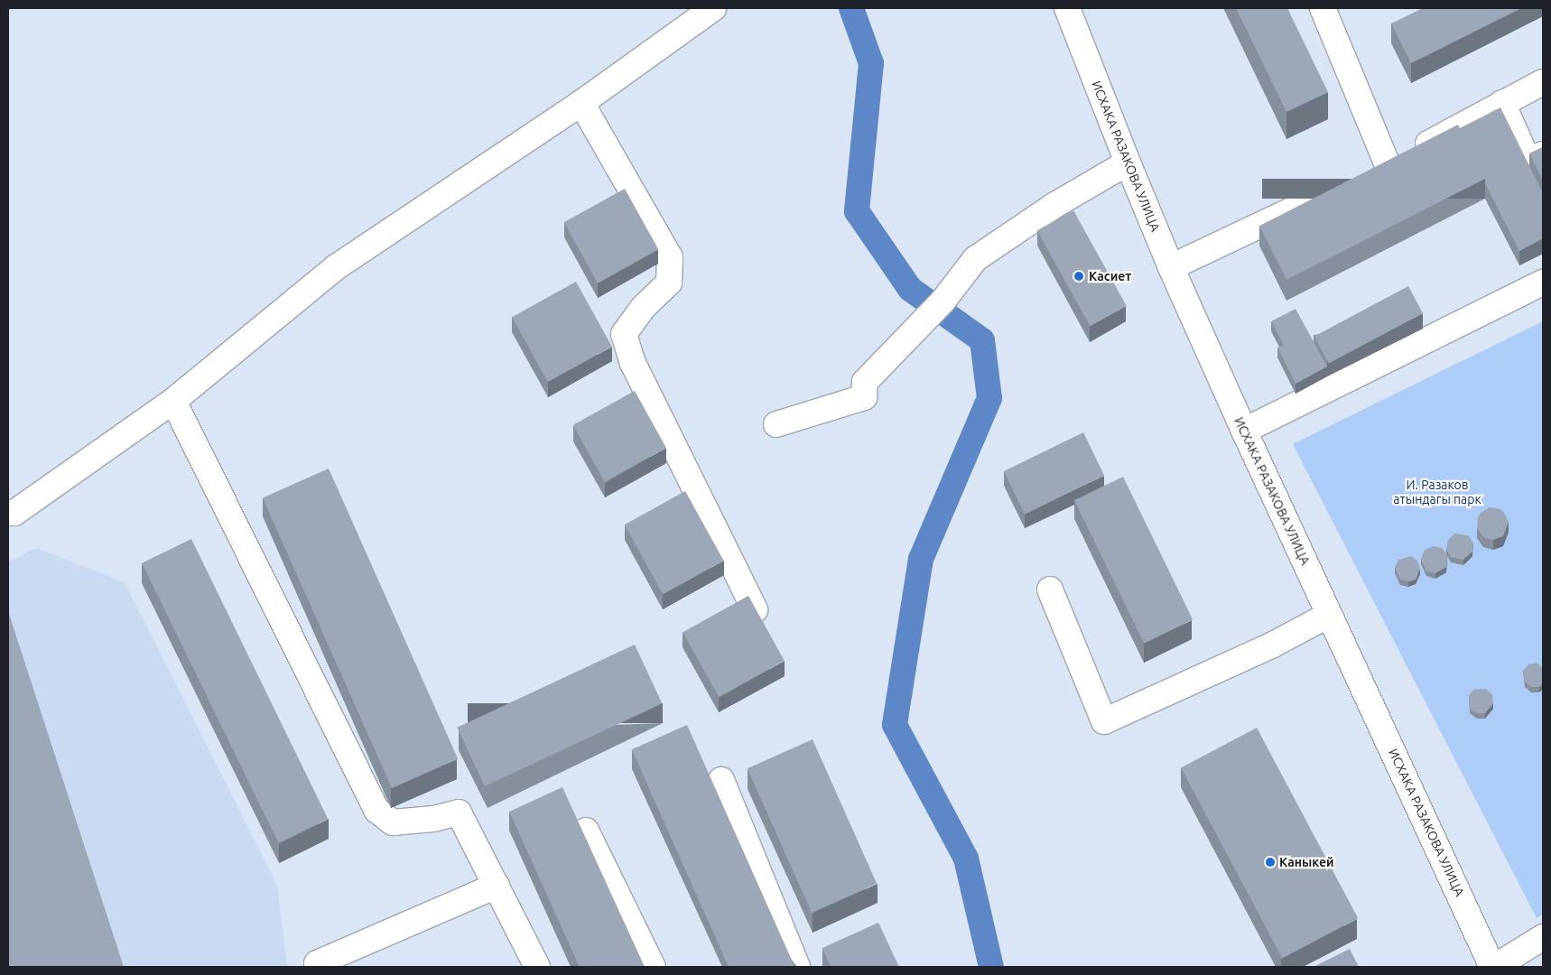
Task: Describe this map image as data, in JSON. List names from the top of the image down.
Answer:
{
  "streets": {
    "street": ["ИСХАКА РАЗАКОВА УЛИЦА"]
  },
  "parks": ["И. Разаков атындагы парк"],
  "places": ["Касиет", "Каныкей"]
}
